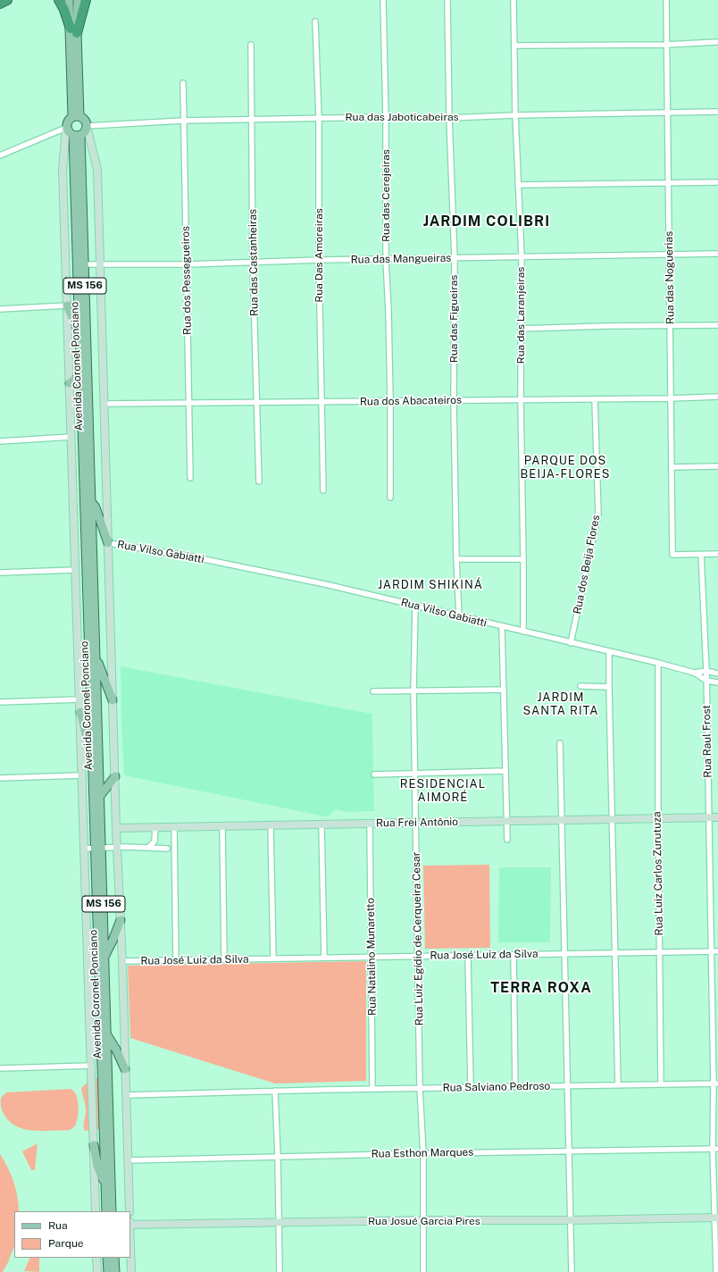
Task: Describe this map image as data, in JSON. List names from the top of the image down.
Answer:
{
  "streets": {
    "main road": [
      "MS 156",
      "Avenida Coronel Ponciano",
      "Rua Frei Antônio",
      "Rua Josué Garcia Pires"
    ],
    "street": [
      "Rua das Jaboticabeiras",
      "Rua das Cerejeiras",
      "Rua Das Amoreiras",
      "Rua das Mangueiras",
      "Rua das Castanheiras",
      "Rua das Noguerias",
      "Rua dos Pessegueiros",
      "Rua das Laranjeiras",
      "Rua das Figueiras",
      "Rua dos Abacateiros",
      "Rua Vilso Gabiatti",
      "Rua dos Beija Flores",
      "Rua Raul Frost",
      "Rua Luiz Carlos Zurutuza",
      "Rua Luiz Egídio de Cerqueira Cesar",
      "Rua José Luiz da Silva",
      "Rua Natalino Munaretto",
      "Rua Salviano Pedroso",
      "Rua Esthon Marques"
    ]
  },
  "crossings": [
    ["Rua das Jaboticabeiras", "Rua das Cerejeiras"],
    ["Rua das Jaboticabeiras", "Rua Das Amoreiras"],
    ["Rua das Jaboticabeiras", "Rua das Castanheiras"],
    ["Rua das Jaboticabeiras", "Rua das Noguerias"],
    ["Rua das Jaboticabeiras", "Rua dos Pessegueiros"],
    ["Rua das Jaboticabeiras", "Rua das Laranjeiras"],
    ["Rua das Jaboticabeiras", "Rua das Figueiras"],
    ["Rua das Jaboticabeiras", "Avenida Coronel Ponciano"],
    ["Rua das Cerejeiras", "Rua das Mangueiras"],
    ["Rua das Cerejeiras", "Rua dos Abacateiros"],
    ["Rua Das Amoreiras", "Rua das Mangueiras"],
    ["Rua Das Amoreiras", "Rua dos Abacateiros"],
    ["Rua das Mangueiras", "Rua das Castanheiras"],
    ["Rua das Mangueiras", "Rua das Noguerias"],
    ["Rua das Mangueiras", "Rua dos Pessegueiros"],
    ["Rua das Mangueiras", "Rua das Laranjeiras"],
    ["Rua das Mangueiras", "Rua das Figueiras"],
    ["Rua das Mangueiras", "Avenida Coronel Ponciano"],
    ["Rua das Castanheiras", "Rua dos Abacateiros"],
    ["Rua das Noguerias", "Rua dos Abacateiros"],
    ["Rua das Noguerias", "Rua Raul Frost"],
    ["Rua dos Pessegueiros", "Rua dos Abacateiros"],
    ["Rua das Laranjeiras", "Rua dos Abacateiros"],
    ["Rua das Laranjeiras", "Rua Vilso Gabiatti"],
    ["Rua das Figueiras", "Rua dos Abacateiros"],
    ["Rua das Figueiras", "Rua Vilso Gabiatti"],
    ["Rua dos Abacateiros", "Rua dos Beija Flores"],
    ["Rua Vilso Gabiatti", "Rua dos Beija Flores"],
    ["Rua Vilso Gabiatti", "Rua Raul Frost"],
    ["Rua Vilso Gabiatti", "Rua Luiz Carlos Zurutuza"],
    ["Rua Vilso Gabiatti", "Rua Luiz Egídio de Cerqueira Cesar"],
    ["Rua Raul Frost", "Rua Frei Antônio"],
    ["Rua Raul Frost", "Rua José Luiz da Silva"],
    ["Rua Raul Frost", "Rua Salviano Pedroso"],
    ["Rua Raul Frost", "Rua Esthon Marques"],
    ["Rua Raul Frost", "Rua Josué Garcia Pires"],
    ["Rua Frei Antônio", "Rua Luiz Carlos Zurutuza"],
    ["Rua Frei Antônio", "Rua Luiz Egídio de Cerqueira Cesar"],
    ["Rua Frei Antônio", "Rua Natalino Munaretto"],
    ["Rua Luiz Carlos Zurutuza", "Rua José Luiz da Silva"],
    ["Rua Luiz Carlos Zurutuza", "Rua Salviano Pedroso"],
    ["Rua Luiz Egídio de Cerqueira Cesar", "Rua José Luiz da Silva"],
    ["Rua Luiz Egídio de Cerqueira Cesar", "Rua Salviano Pedroso"],
    ["Rua Luiz Egídio de Cerqueira Cesar", "Rua Esthon Marques"],
    ["Rua Luiz Egídio de Cerqueira Cesar", "Rua Josué Garcia Pires"],
    ["Rua José Luiz da Silva", "Rua Natalino Munaretto"],
    ["Rua Natalino Munaretto", "Rua Salviano Pedroso"]
  ],
  "districts": [
    "JARDIM COLIBRI",
    "PARQUE DOS BEIJA-FLORES",
    "JARDIM SHIKINÁ",
    "JARDIM SANTA RITA",
    "RESIDENCIAL AIMORÉ",
    "TERRA ROXA"
  ],
  "legend": ["Rua", "Parque"]
}
